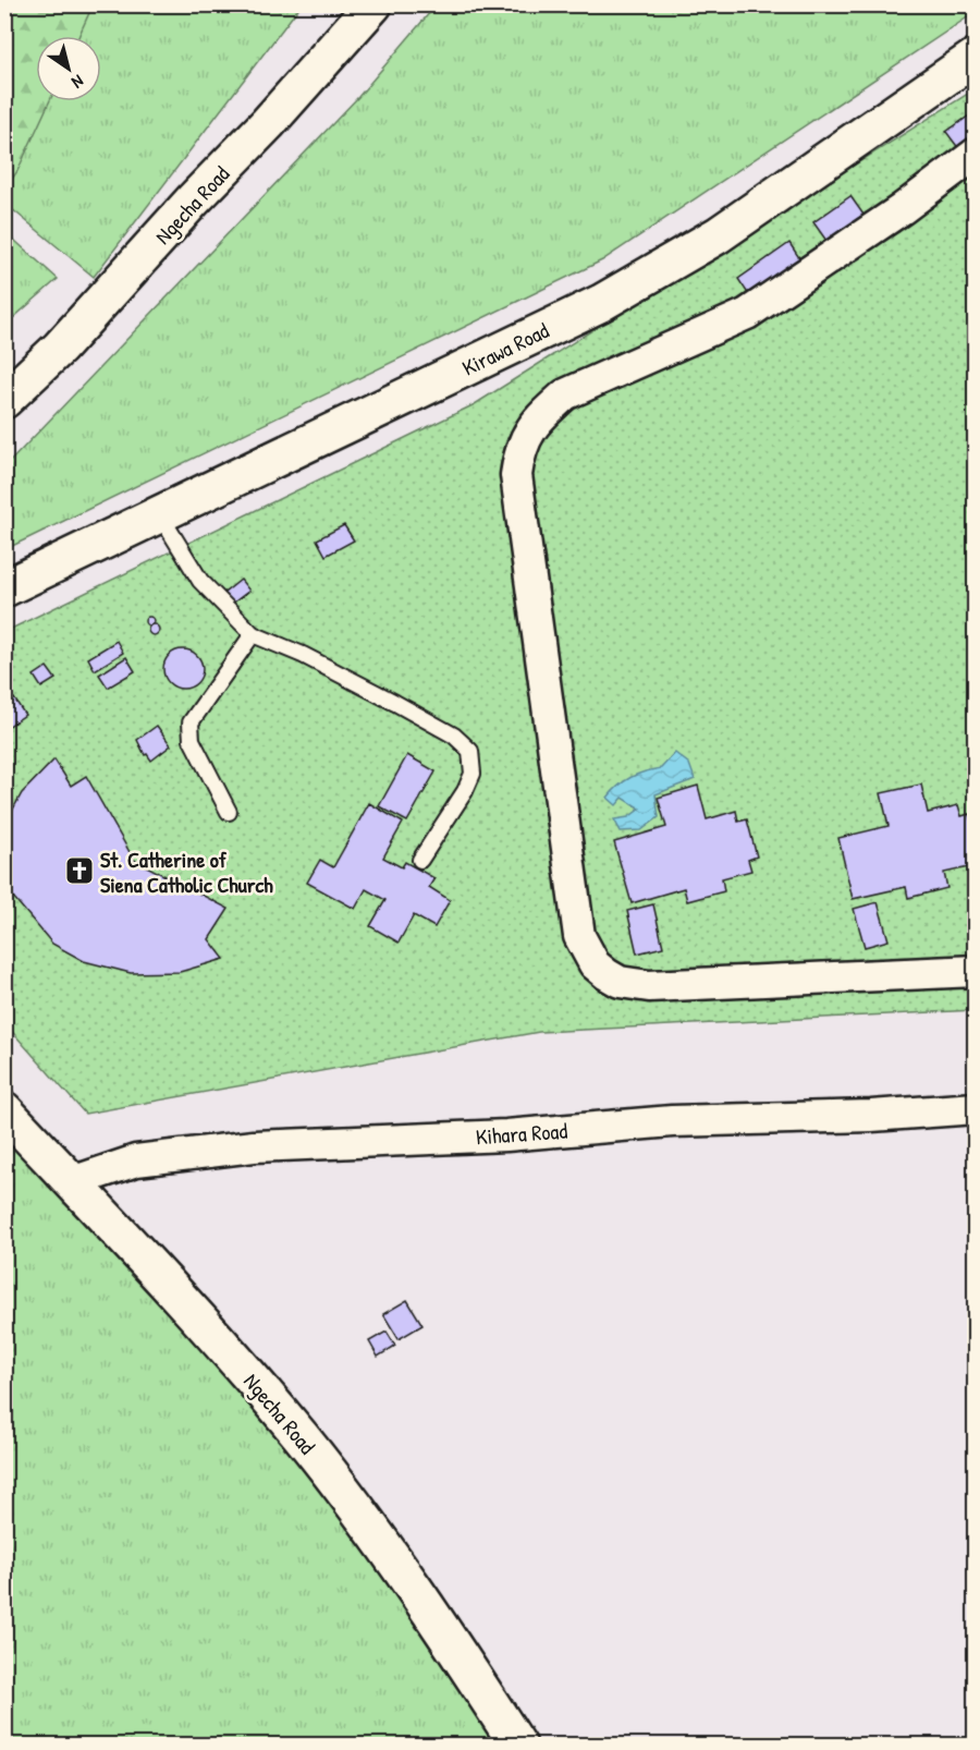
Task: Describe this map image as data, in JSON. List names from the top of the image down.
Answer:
{
  "streets": {
    "main road": ["Ngecha Road", "Kirawa Road"],
    "street": ["Kihara Road"]
  },
  "crossings": [
    ["Ngecha Road", "Kihara Road"]
  ],
  "places": {
    "church": ["St. Catherine of Siena Catholic Church"]
  },
  "north": "bottom right"
}
